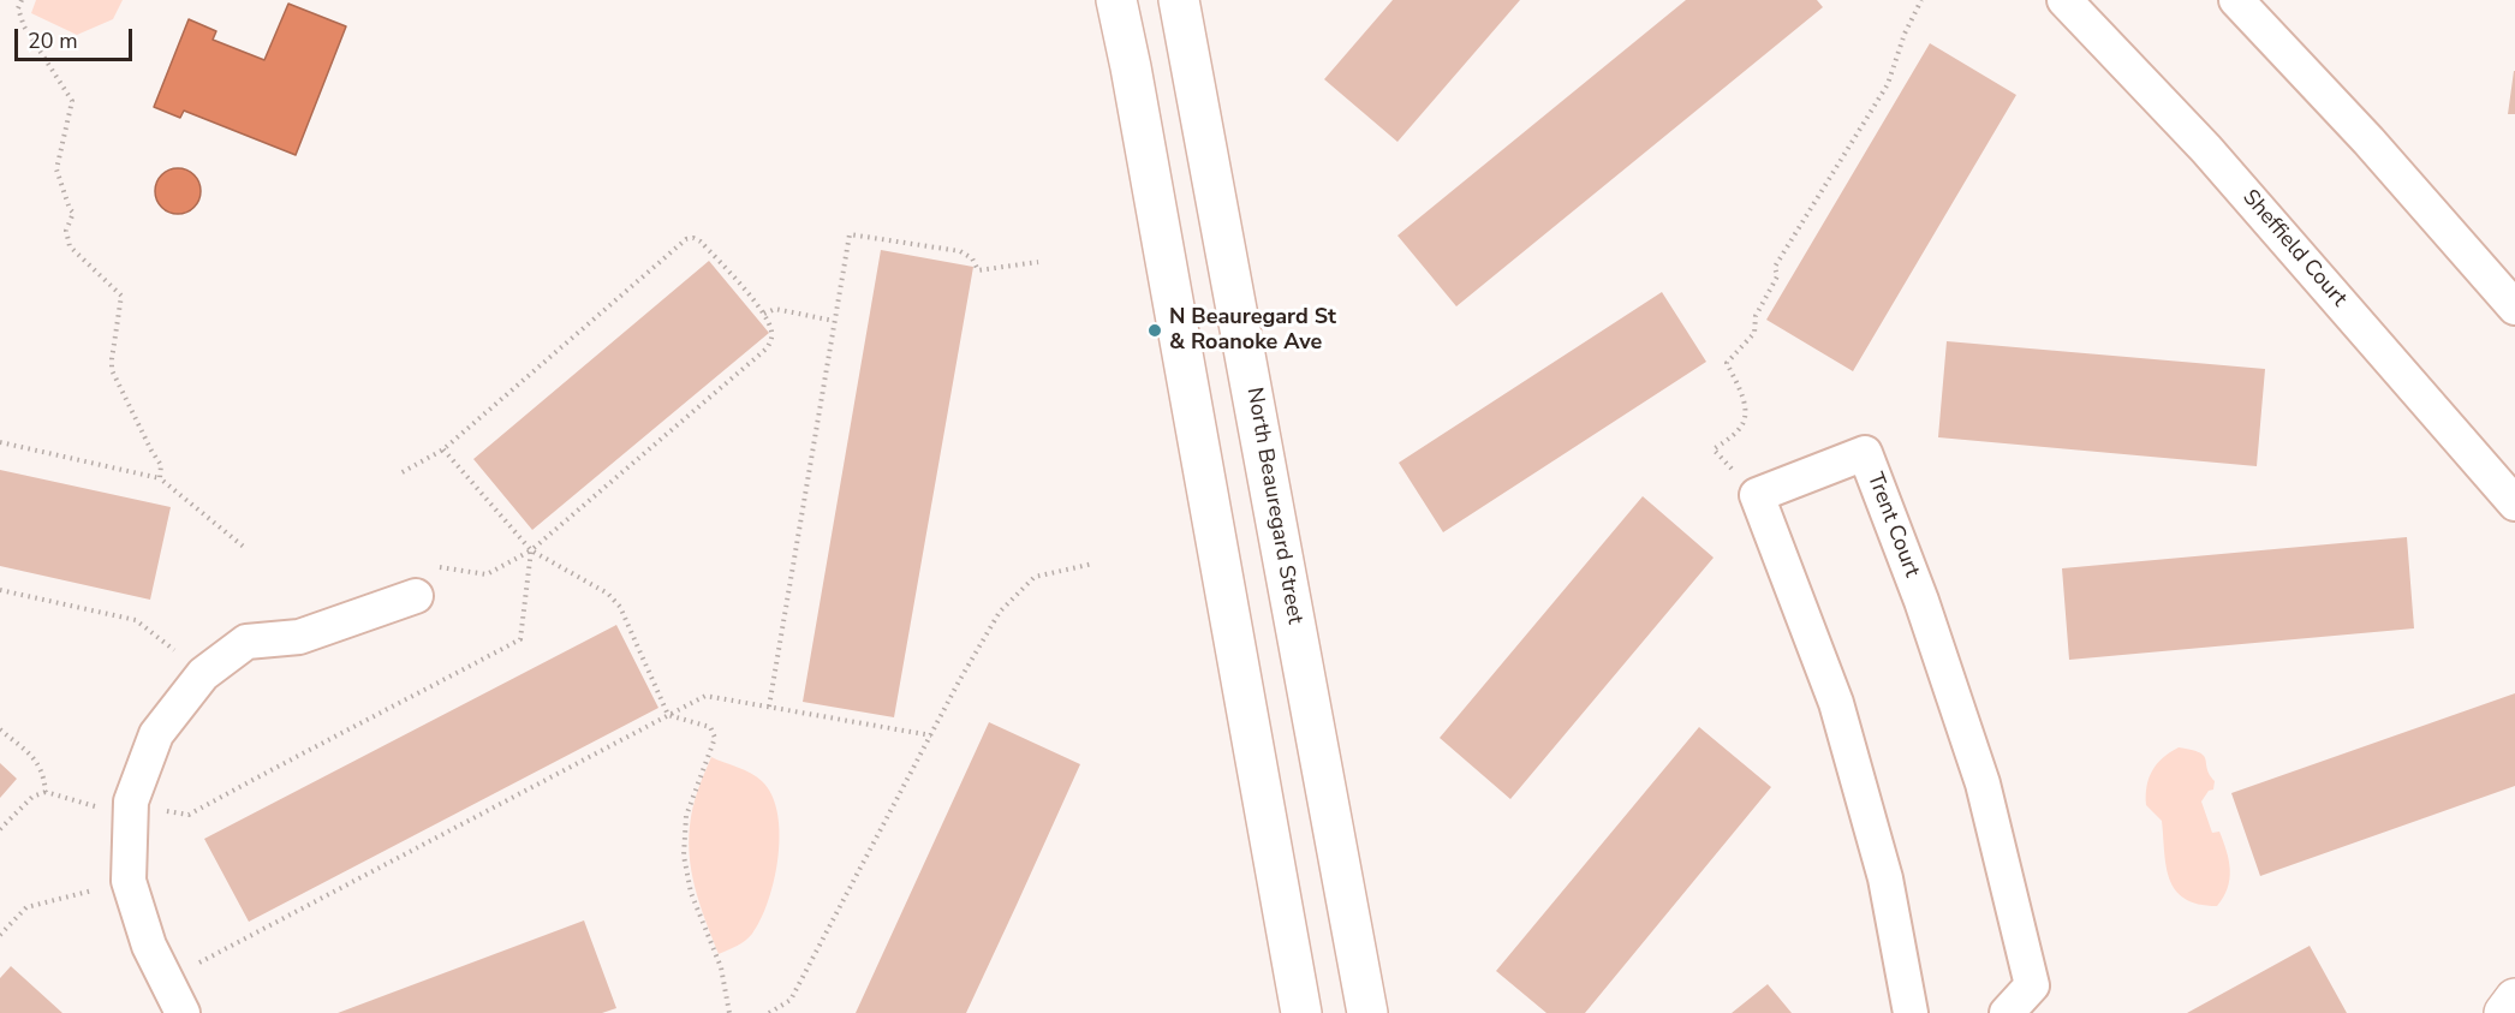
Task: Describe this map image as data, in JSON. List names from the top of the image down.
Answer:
{
  "streets": {
    "main road": ["North Beauregard Street"],
    "street": ["Sheffield Court", "Trent Court"]
  },
  "places": ["N Beauregard St & Roanoke Ave"],
  "scale_bar": "20 m"
}
